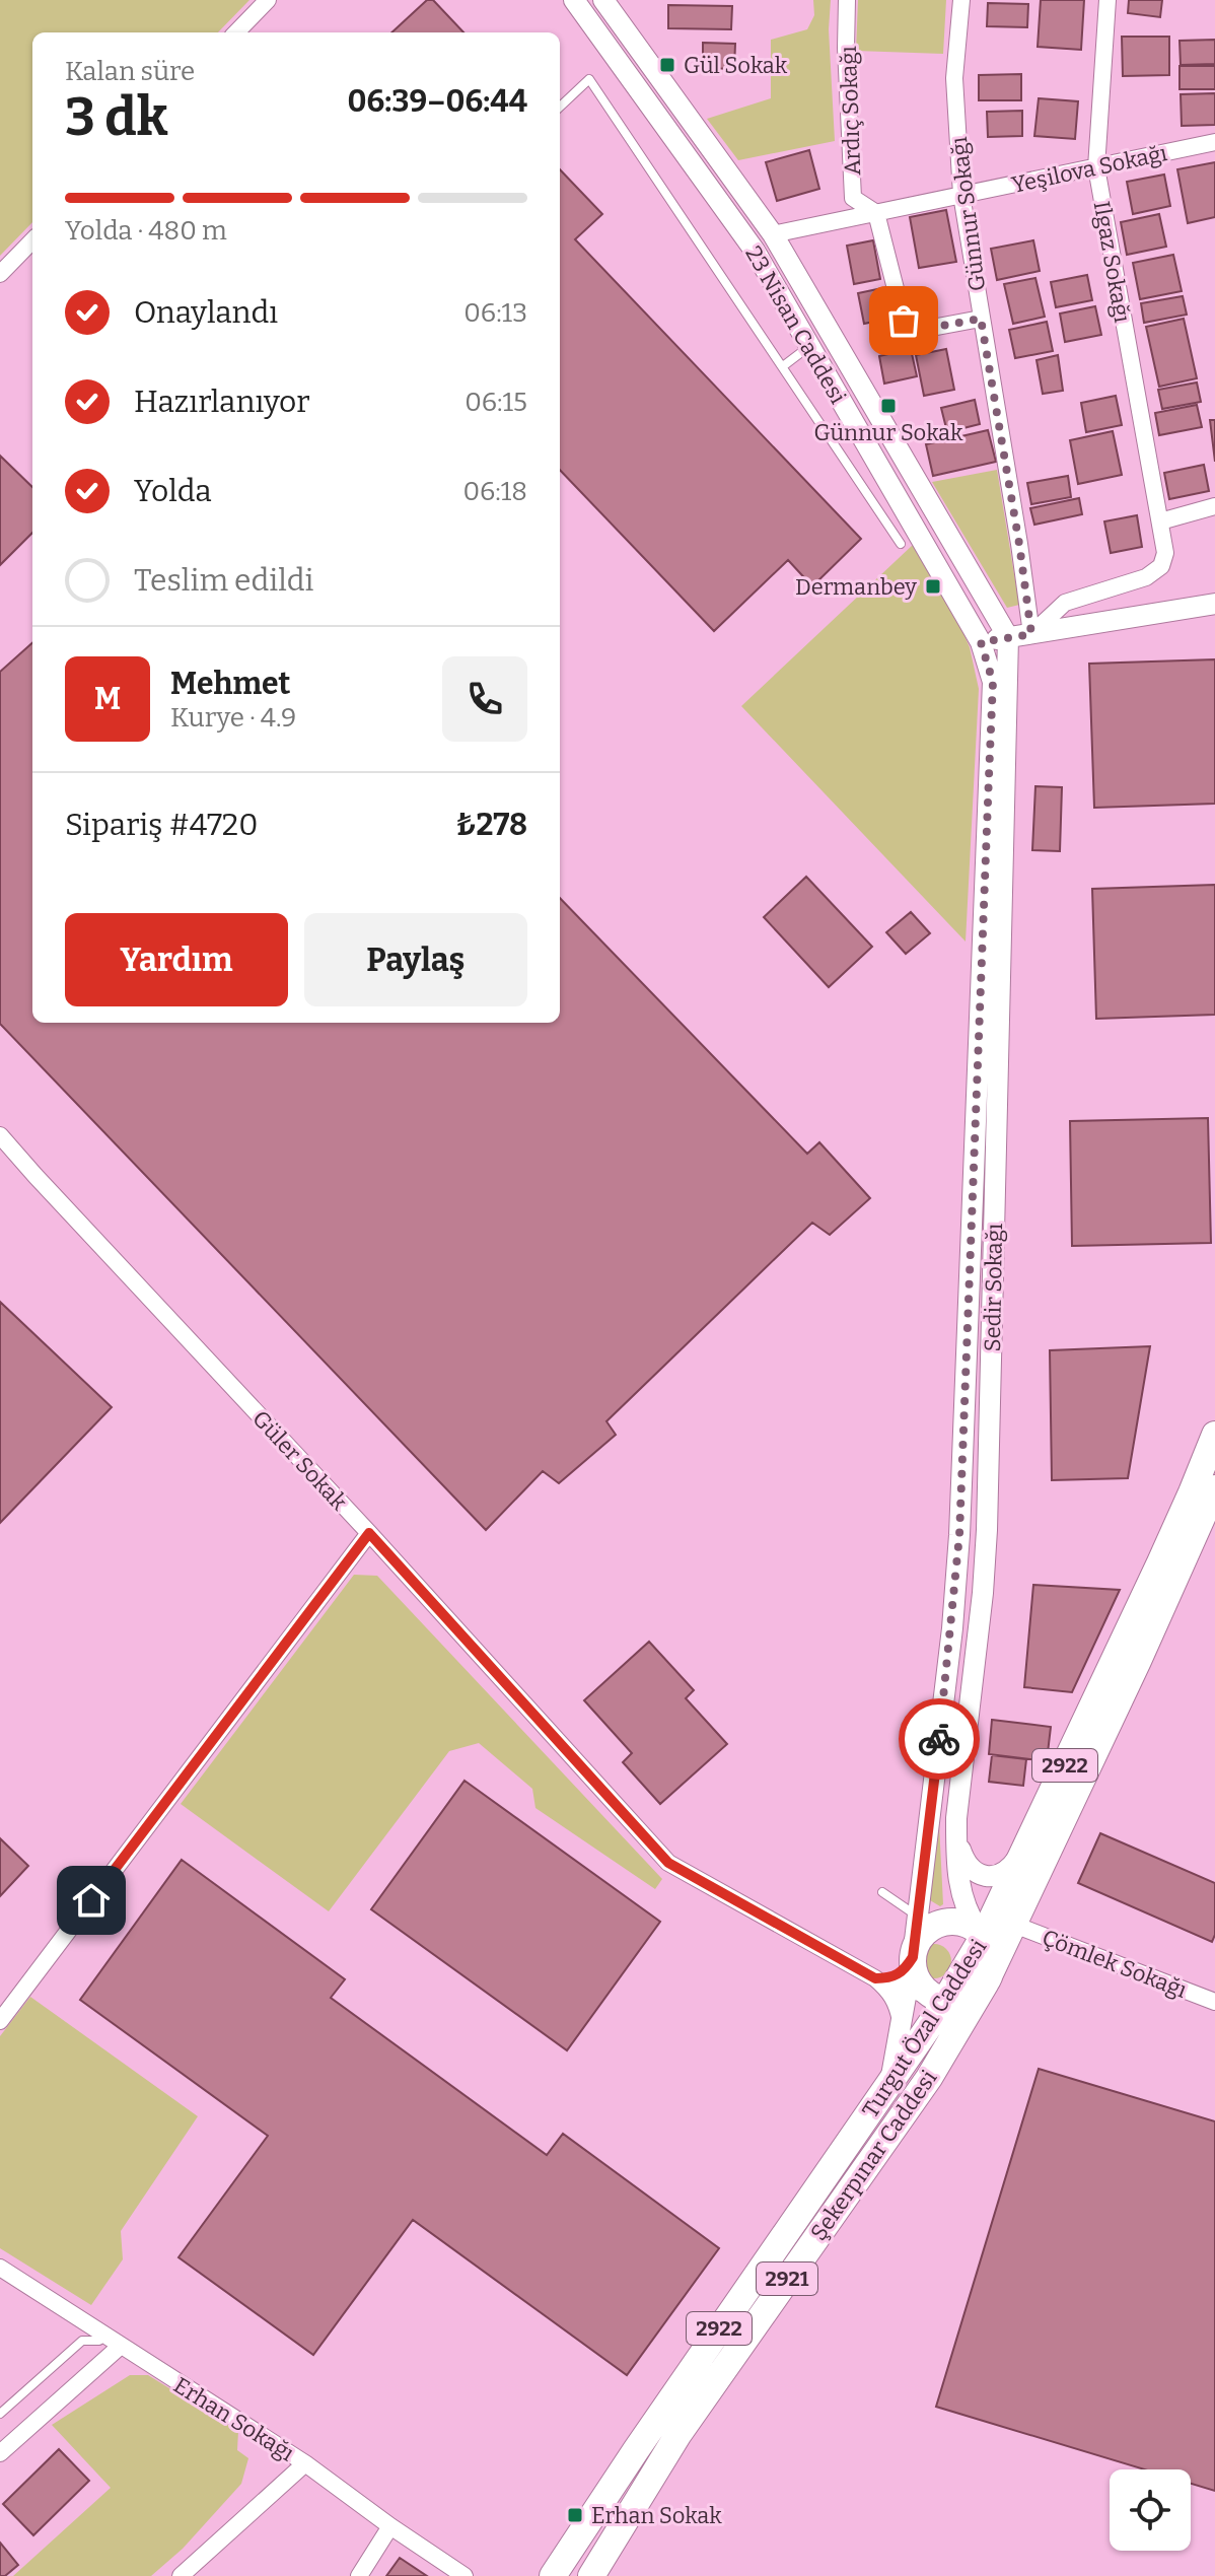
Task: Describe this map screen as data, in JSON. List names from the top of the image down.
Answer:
{
  "streets": {
    "main road": [
      "2922",
      "Turgut Özal Caddesi",
      "Şekerpınar Caddesi",
      "2921"
    ],
    "street": [
      "Ardıç Sokağı",
      "Yeşilova Sokağı",
      "Günnur Sokağı",
      "Ilgaz Sokağı",
      "23 Nisan Caddesi",
      "Sedir Sokağı",
      "Güler Sokak",
      "Çömlek Sokağı",
      "Erhan Sokağı"
    ]
  },
  "crossings": [
    ["Ardıç Sokağı", "Yeşilova Sokağı"],
    ["Ardıç Sokağı", "Günnur Sokağı"],
    ["Yeşilova Sokağı", "Günnur Sokağı"],
    ["Yeşilova Sokağı", "Ilgaz Sokağı"],
    ["Yeşilova Sokağı", "23 Nisan Caddesi"],
    ["Günnur Sokağı", "Ilgaz Sokağı"],
    ["23 Nisan Caddesi", "Sedir Sokağı"],
    ["23 Nisan Caddesi", "Turgut Özal Caddesi"],
    ["Sedir Sokağı", "Turgut Özal Caddesi"],
    ["Çömlek Sokağı", "Turgut Özal Caddesi"],
    ["Çömlek Sokağı", "Şekerpınar Caddesi"],
    ["Turgut Özal Caddesi", "Şekerpınar Caddesi"]
  ],
  "places": {
    "transit": [
      "Gül Sokak",
      "Günnur Sokak",
      "Dermanbey",
      "Erhan Sokak"
    ]
  },
  "page": {
    "heading": ["3 dk", "Kalan süre", "06:39–06:44"],
    "panel": [
      "Mehmet",
      "Kurye · 4.9",
      "Sipariş #4720",
      "₺278"
    ],
    "bar": "Yolda · 480 m",
    "list": [
      ["Onaylandı", "06:13"],
      ["Hazırlanıyor", "06:15"],
      ["Yolda", "06:18"],
      "Teslim edildi"
    ],
    "round": "M",
    "buttons": ["Yardım", "Paylaş"]
  }
}
